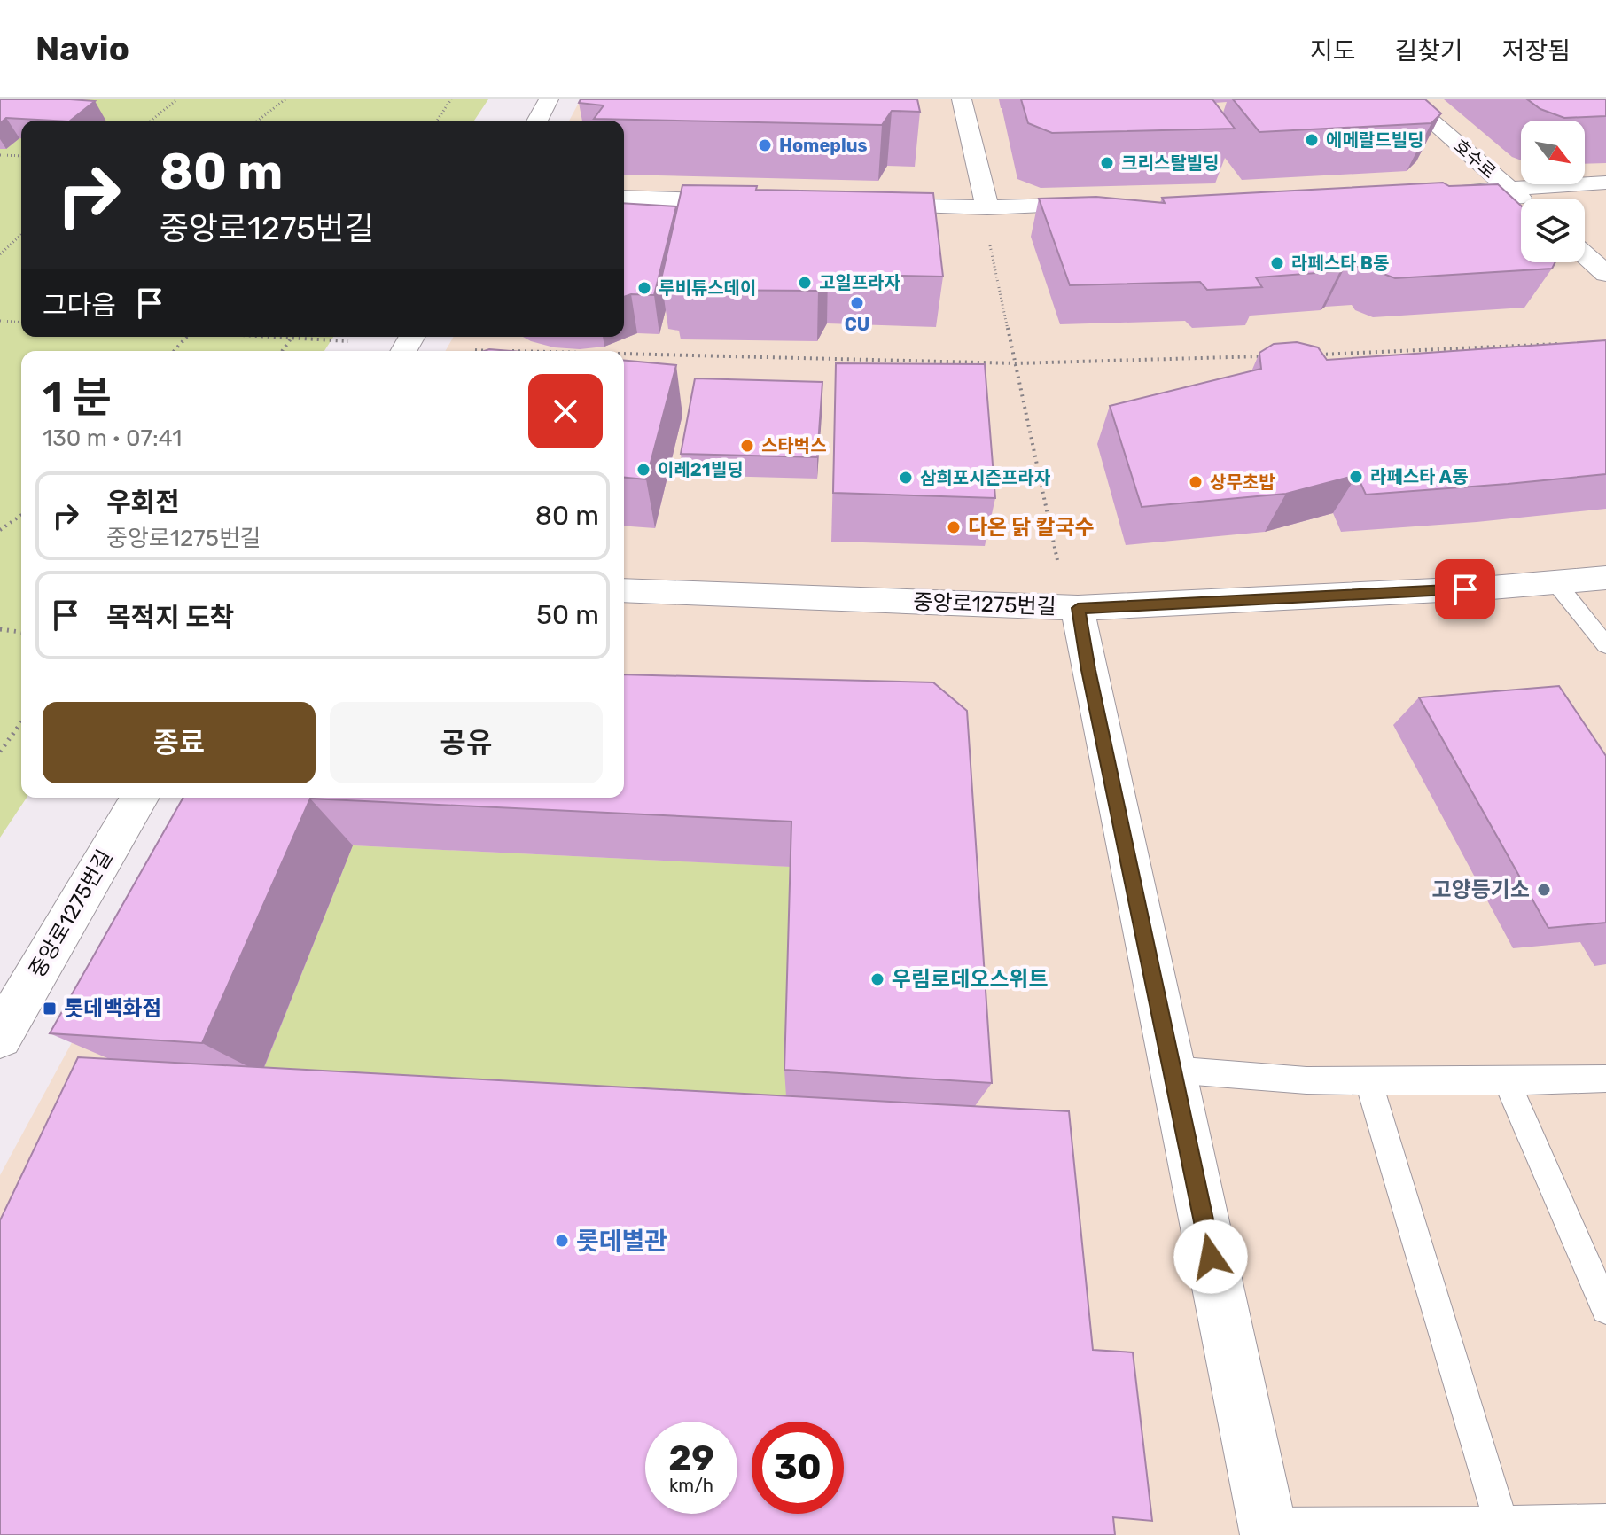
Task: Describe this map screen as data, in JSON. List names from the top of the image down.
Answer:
{
  "streets": {
    "street": ["호수로", "중앙로1275번길"]
  },
  "places": {
    "other": [
      "에메랄드빌딩",
      "Homeplus",
      "크리스탈빌딩",
      "라페스타 B동",
      "고일프라자",
      "루비튜스데이",
      "CU",
      "스타벅스",
      "이레21빌딩",
      "라페스타 A동",
      "삼희포시즌프라자",
      "상무초밥",
      "다온 닭 칼국수",
      "고양등기소",
      "우림로데오스위트",
      "롯데별관"
    ],
    "transit": ["롯데백화점"]
  },
  "north": "bottom right",
  "page": {
    "header": "Navio",
    "nav": ["지도", "길찾기", "저장됨"],
    "turn": ["80 m", "중앙로1275번길"],
    "then": "그다음",
    "heading": ["1 분", "130 m · 07:41"],
    "list": [
      {
        "name": "우회전",
        "note": "중앙로1275번길",
        "value": "80 m"
      },
      {
        "name": "목적지 도착",
        "value": "50 m"
      }
    ],
    "buttons": ["종료", "공유"],
    "speed": "29 km/h",
    "limit": "30"
  }
}
